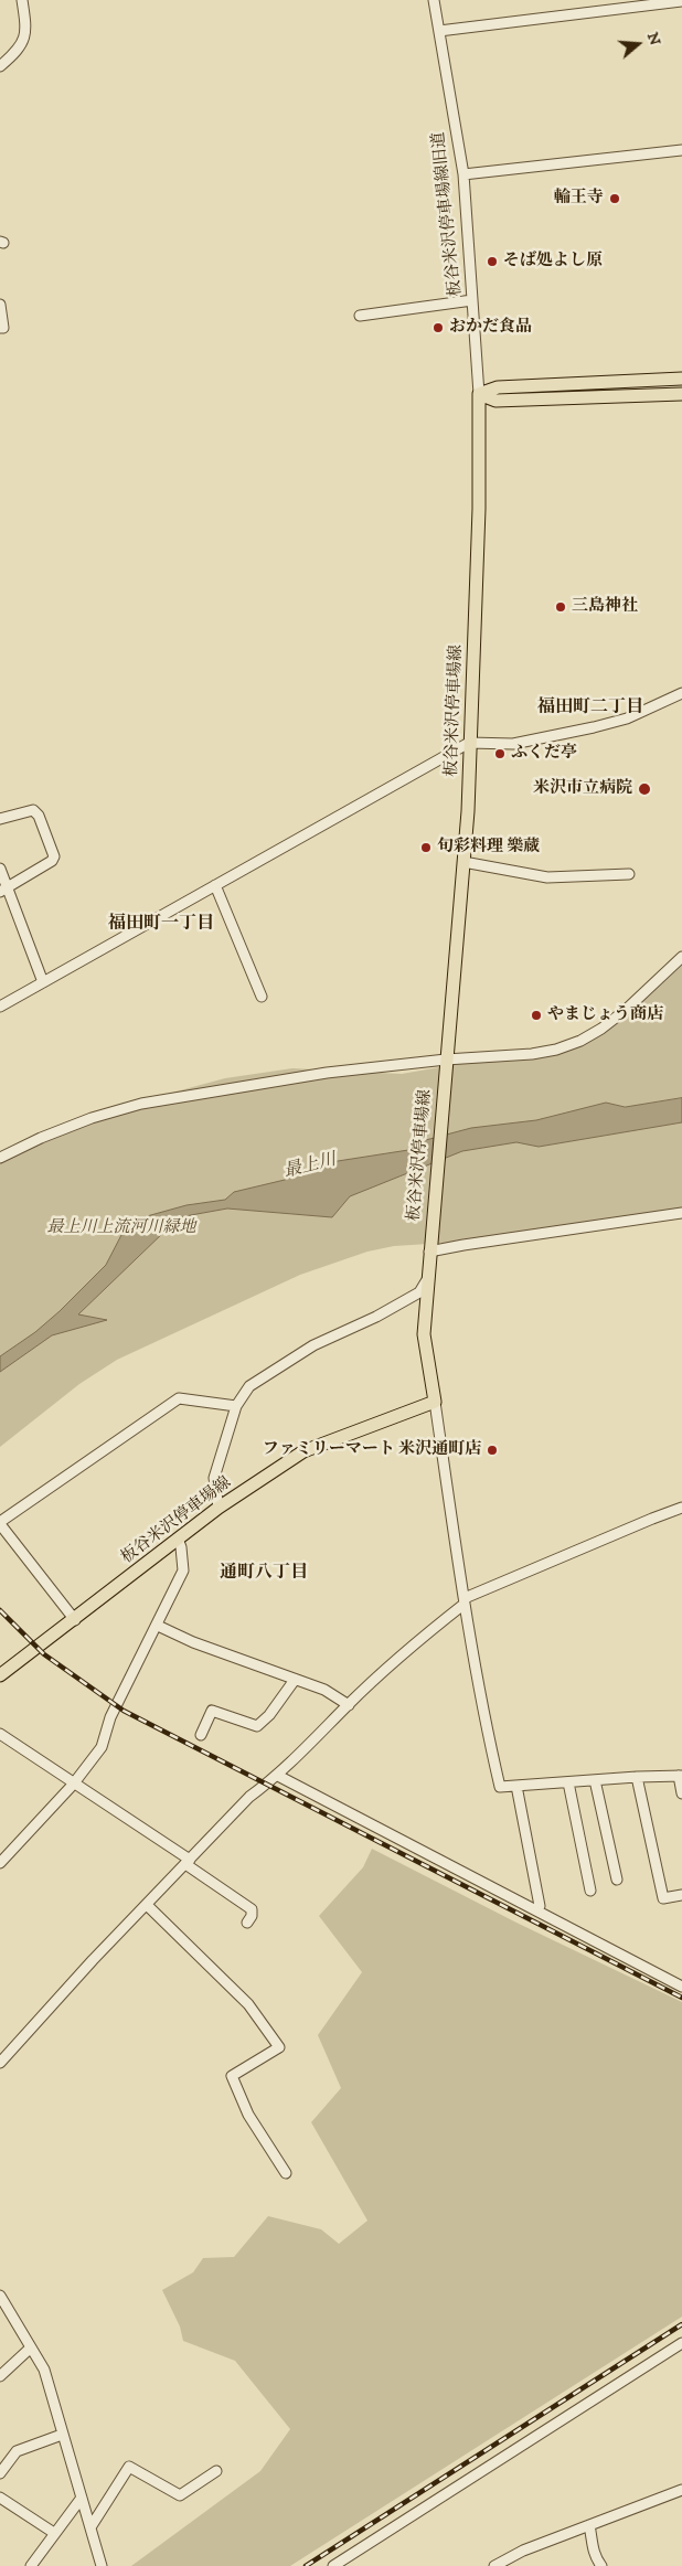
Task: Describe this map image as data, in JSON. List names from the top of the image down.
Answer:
{
  "streets": {
    "main road": ["板谷米沢停車場線"],
    "street": ["板谷米沢停車場線旧道"]
  },
  "crossings": [
    ["板谷米沢停車場線旧道", "板谷米沢停車場線"]
  ],
  "districts": ["福田町二丁目", "福田町一丁目", "通町八丁目"],
  "water": ["最上川"],
  "parks": ["最上川上流河川緑地"],
  "places": [
    "輪王寺",
    "そば処よし原",
    "おかだ食品",
    "三島神社",
    "ふくだ亭",
    "米沢市立病院",
    "旬彩料理 樂蔵",
    "やまじょう商店",
    "ファミリーマート 米沢通町店"
  ],
  "north": "right"
}
